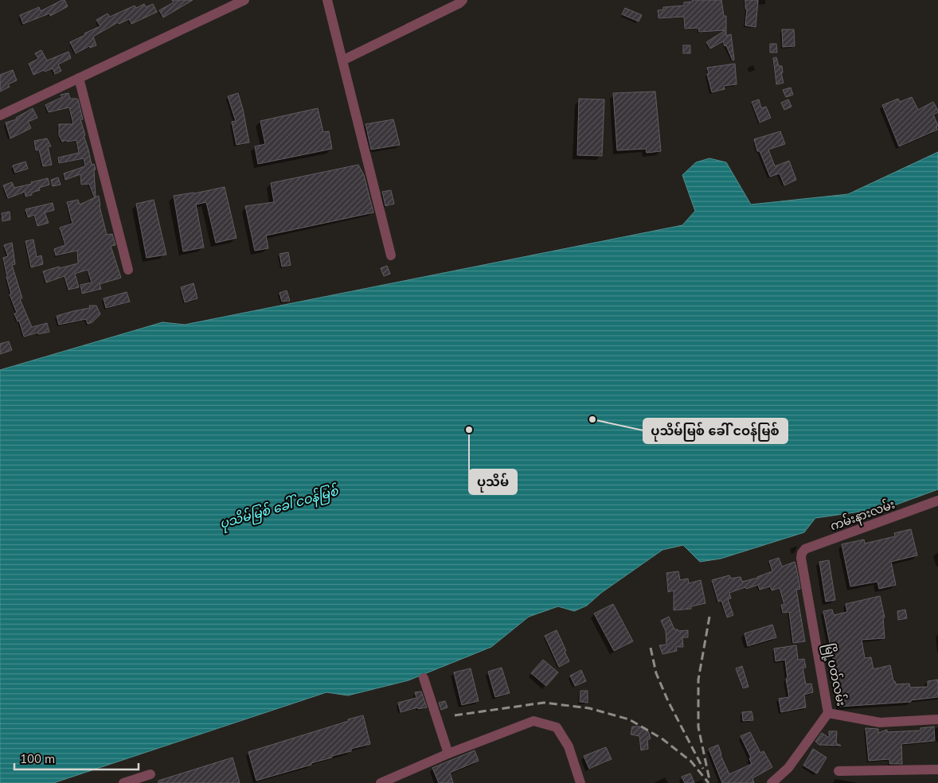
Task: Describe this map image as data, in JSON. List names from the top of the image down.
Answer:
{
  "streets": {
    "street": ["ကမ်းနားလမ်း", "မြို့ပတ်လမ်း"]
  },
  "crossings": [
    ["ကမ်းနားလမ်း", "မြို့ပတ်လမ်း"]
  ],
  "water": ["ပုသိမ်မြစ် ခေါ် ငဝန်မြစ်"],
  "places": ["ပုသိမ်မြစ် ခေါ် ငဝန်မြစ်", "ပုသိမ်"],
  "scale_bar": "100 m"
}
